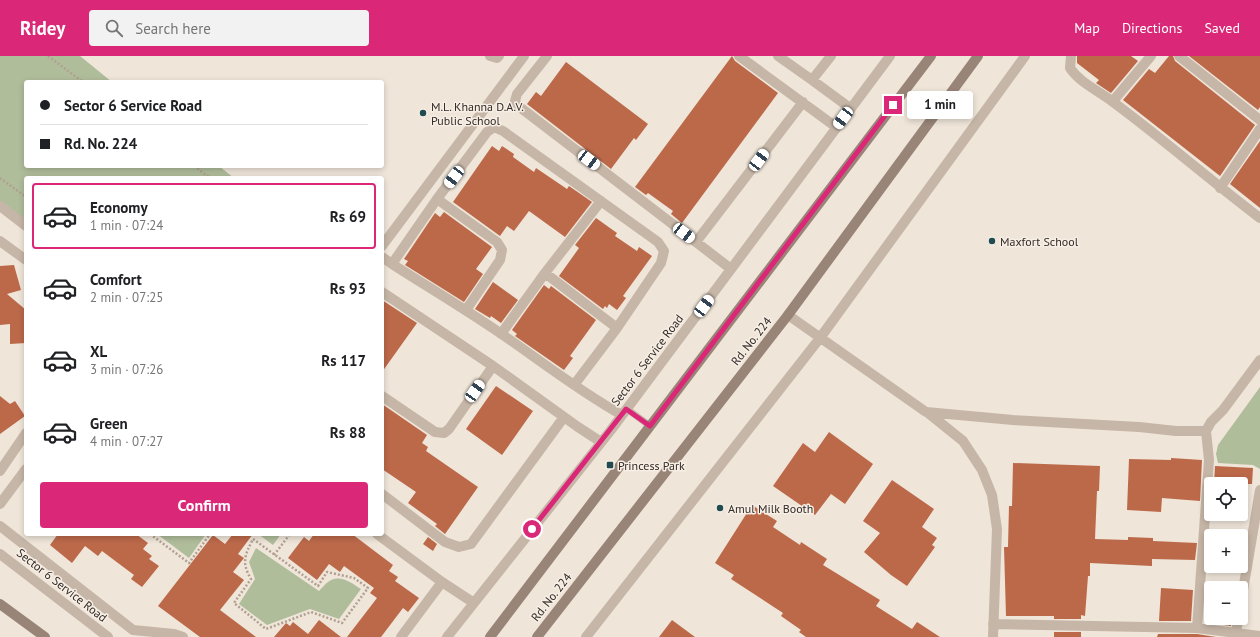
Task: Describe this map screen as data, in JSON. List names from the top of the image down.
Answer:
{
  "streets": {
    "main road": ["Rd. No. 224"],
    "street": ["Sector 6 Service Road"]
  },
  "places": {
    "other": ["M.L. Khanna D.A.V. Public School", "Maxfort School", "Amul Milk Booth"],
    "transit": ["Princess Park"]
  },
  "page": {
    "header": "Ridey",
    "search": "Search here",
    "nav": ["Map", "Directions", "Saved"],
    "banner": ["Sector 6 Service Road", "Rd. No. 224"],
    "bubble": "1 min",
    "list": [
      {
        "name": "Economy",
        "note": "1 min · 07:24",
        "value": "Rs 69"
      },
      {
        "name": "Comfort",
        "note": "2 min · 07:25",
        "value": "Rs 93"
      },
      {
        "name": "XL",
        "note": "3 min · 07:26",
        "value": "Rs 117"
      },
      {
        "name": "Green",
        "note": "4 min · 07:27",
        "value": "Rs 88"
      }
    ],
    "buttons": "Confirm",
    "map_buttons": ["+", "−"]
  }
}
